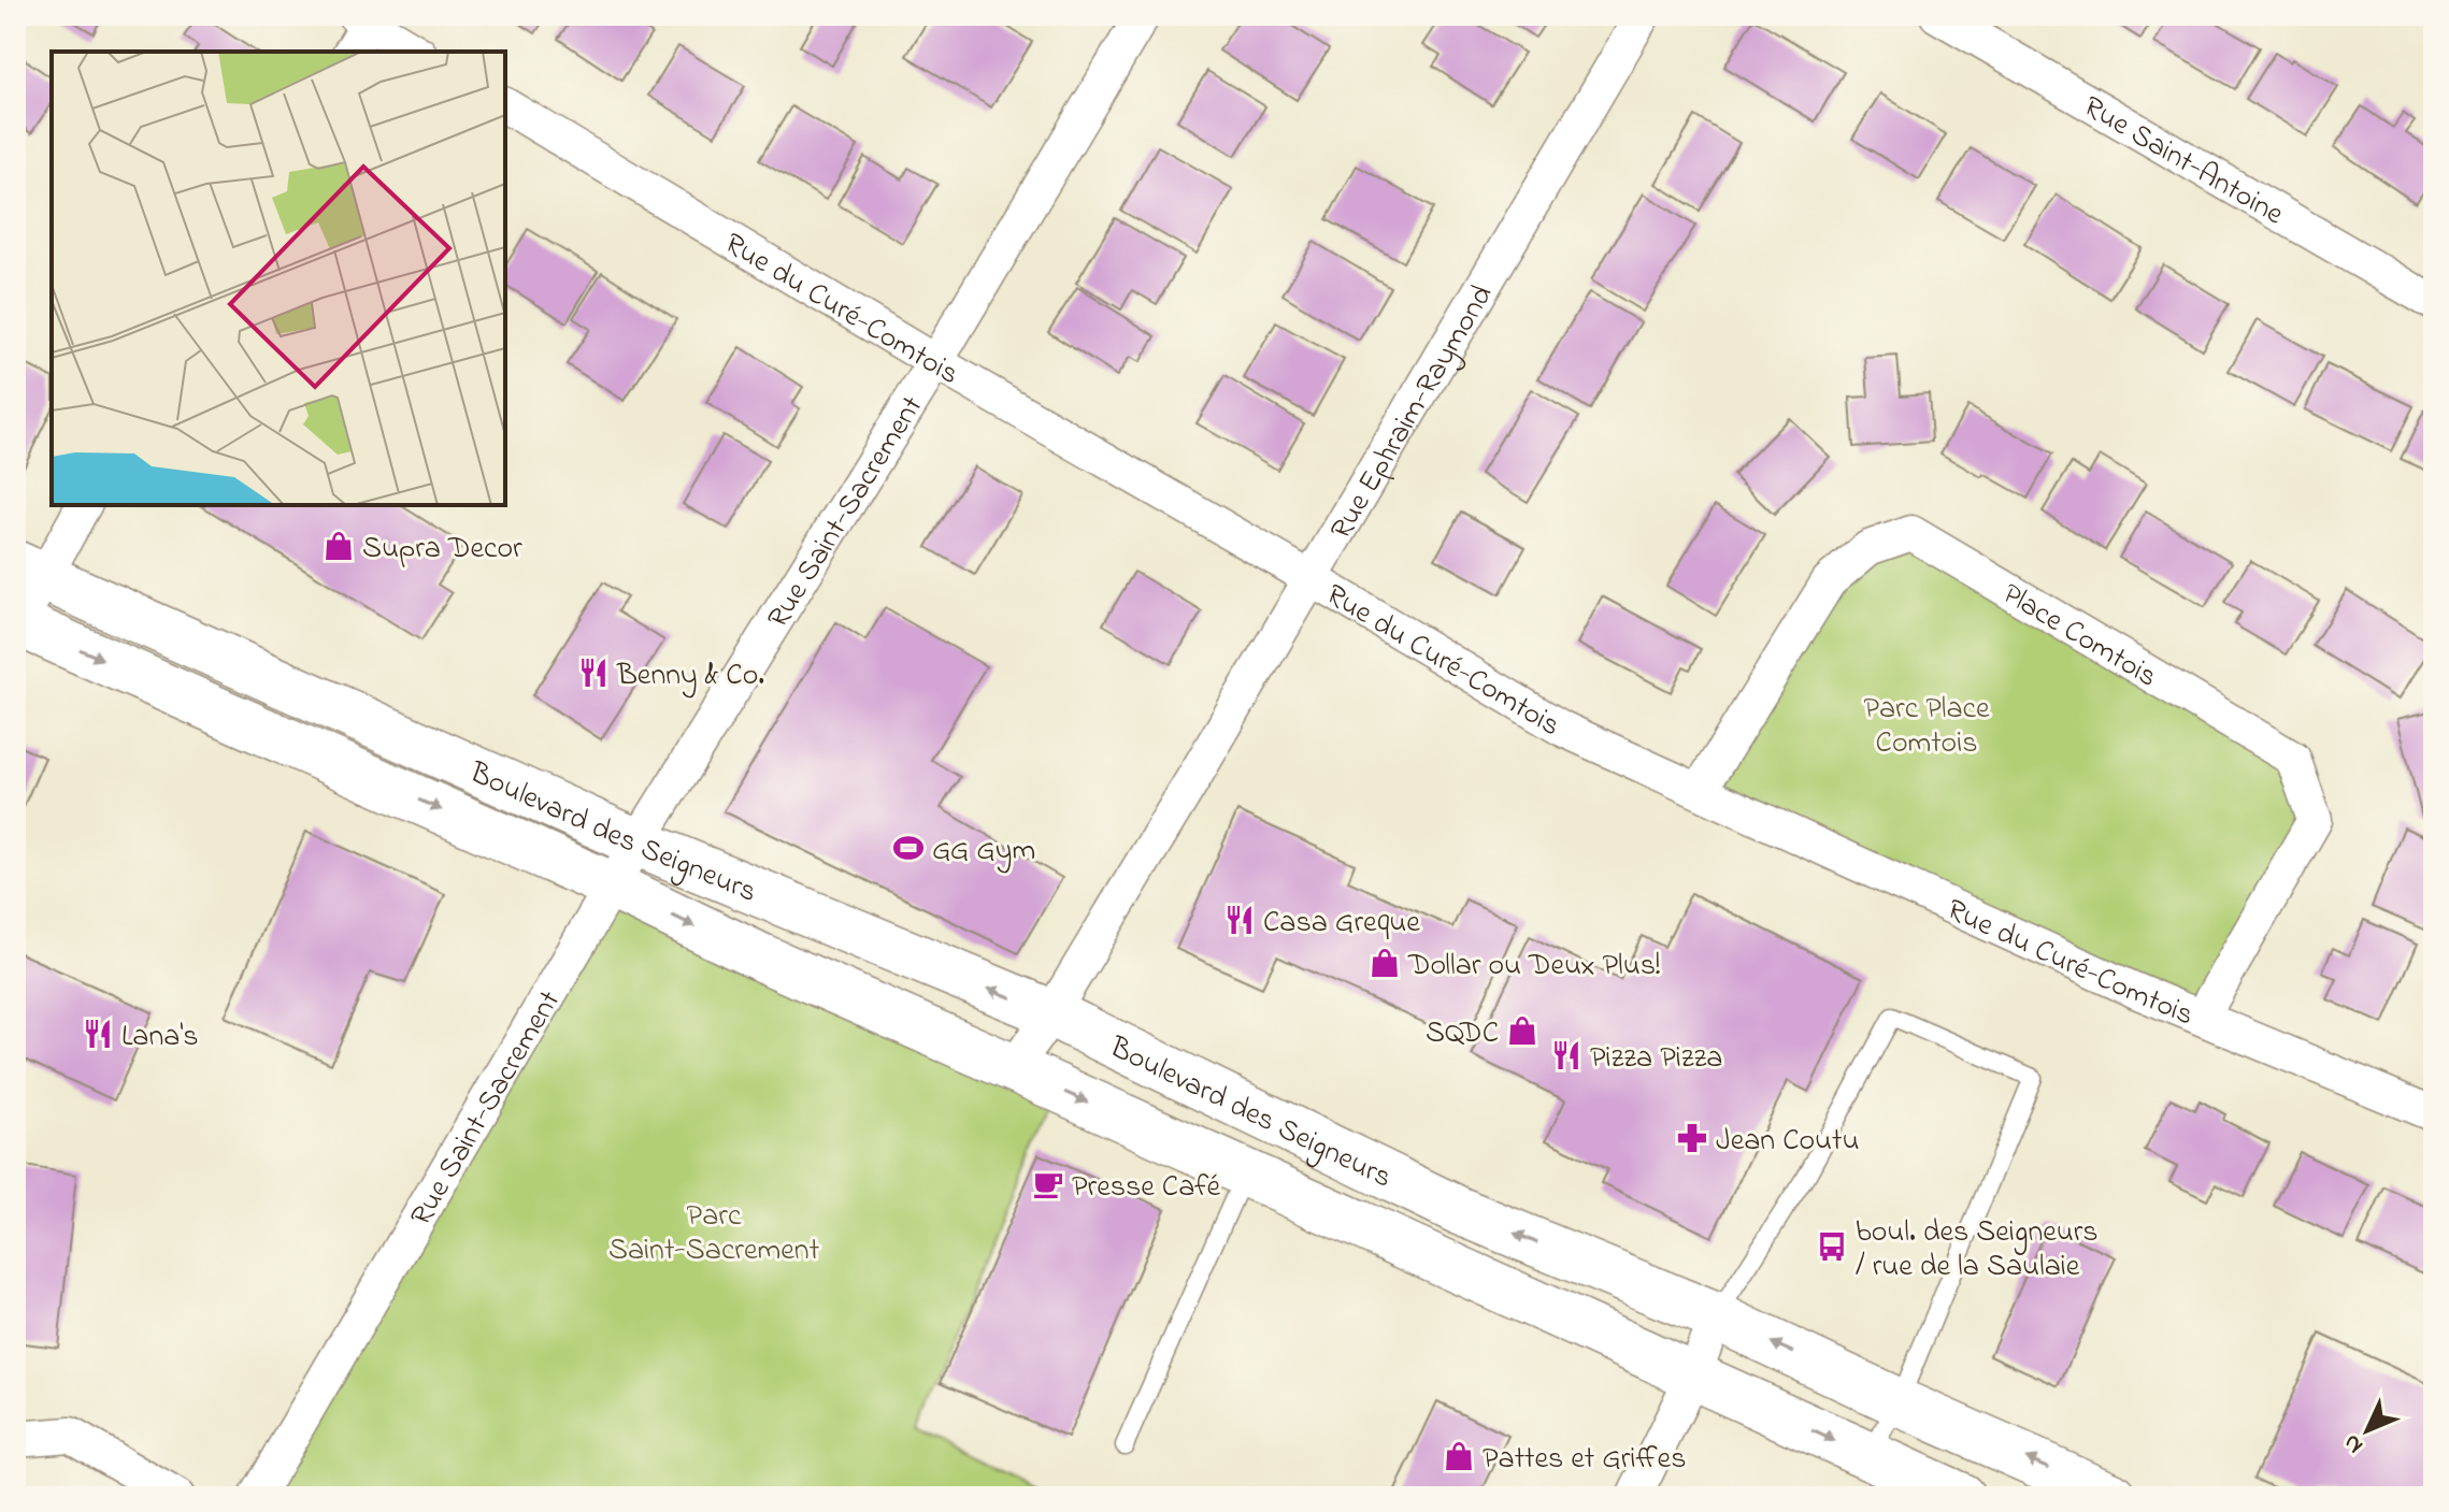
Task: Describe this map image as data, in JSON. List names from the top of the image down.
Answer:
{
  "streets": {
    "main road": ["Boulevard des Seigneurs"],
    "street": [
      "Rue Saint-Antoine",
      "Rue du Curé-Comtois",
      "Rue Ephraim-Raymond",
      "Rue Saint-Sacrement",
      "Place Comtois"
    ]
  },
  "crossings": [
    ["Rue du Curé-Comtois", "Rue Ephraim-Raymond"],
    ["Rue du Curé-Comtois", "Rue Saint-Sacrement"],
    ["Rue du Curé-Comtois", "Place Comtois"],
    ["Rue Ephraim-Raymond", "Boulevard des Seigneurs"],
    ["Rue Saint-Sacrement", "Boulevard des Seigneurs"]
  ],
  "parks": ["Parc Place Comtois", "Parc Saint-Sacrement"],
  "places": {
    "shop": [
      "Supra Decor",
      "Dollar ou Deux Plus!",
      "SQDC",
      "Pattes et Griffes"
    ],
    "restaurant": [
      "Benny & Co.",
      "Casa Greque",
      "Lana's",
      "Pizza Pizza"
    ],
    "sports": ["GG Gym"],
    "pharmacy": ["Jean Coutu"],
    "cafe": ["Presse Café"],
    "bus stop": ["boul. des Seigneurs / rue de la Saulaie"]
  },
  "north": "bottom left"
}
